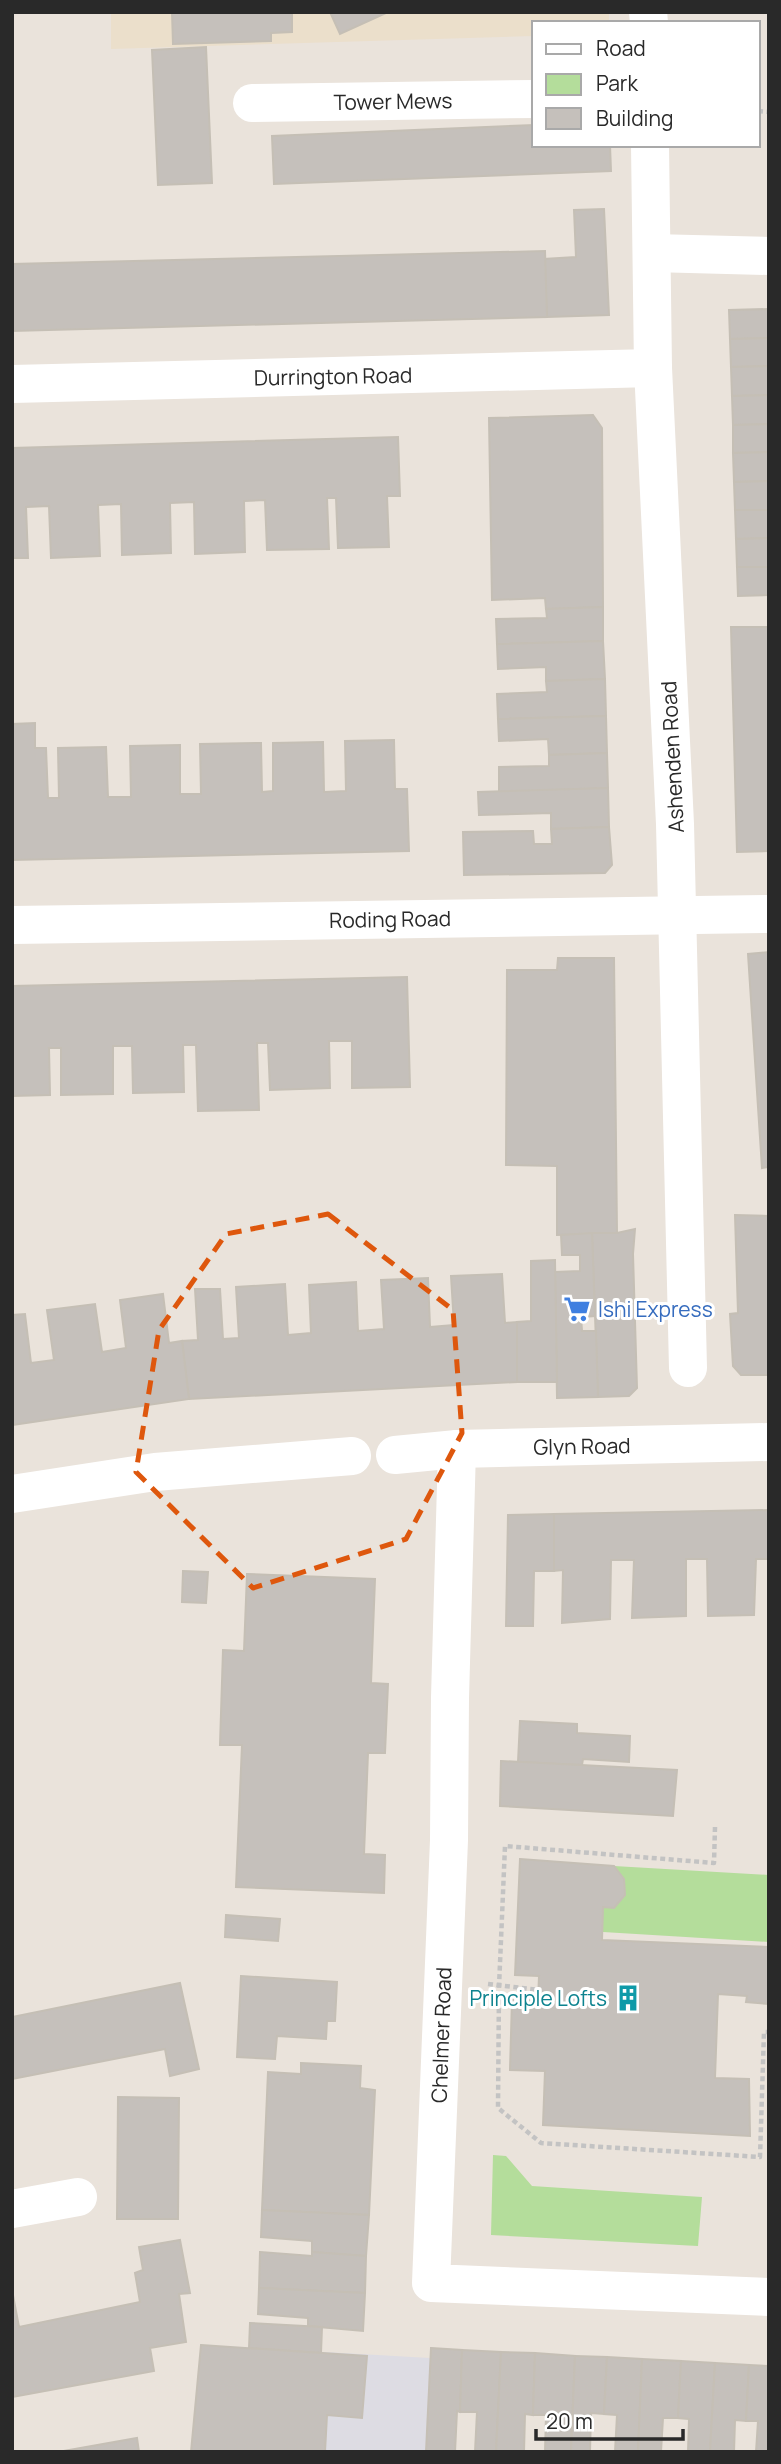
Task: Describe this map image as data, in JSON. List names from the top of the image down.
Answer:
{
  "streets": {
    "street": [
      "Tower Mews",
      "Durrington Road",
      "Ashenden Road",
      "Roding Road",
      "Glyn Road",
      "Chelmer Road"
    ]
  },
  "crossings": [
    ["Durrington Road", "Ashenden Road"],
    ["Ashenden Road", "Roding Road"],
    ["Glyn Road", "Chelmer Road"]
  ],
  "places": {
    "supermarket": ["Ishi Express"],
    "building": ["Principle Lofts"]
  },
  "legend": ["Road", "Park", "Building"],
  "scale_bar": "20 m"
}
